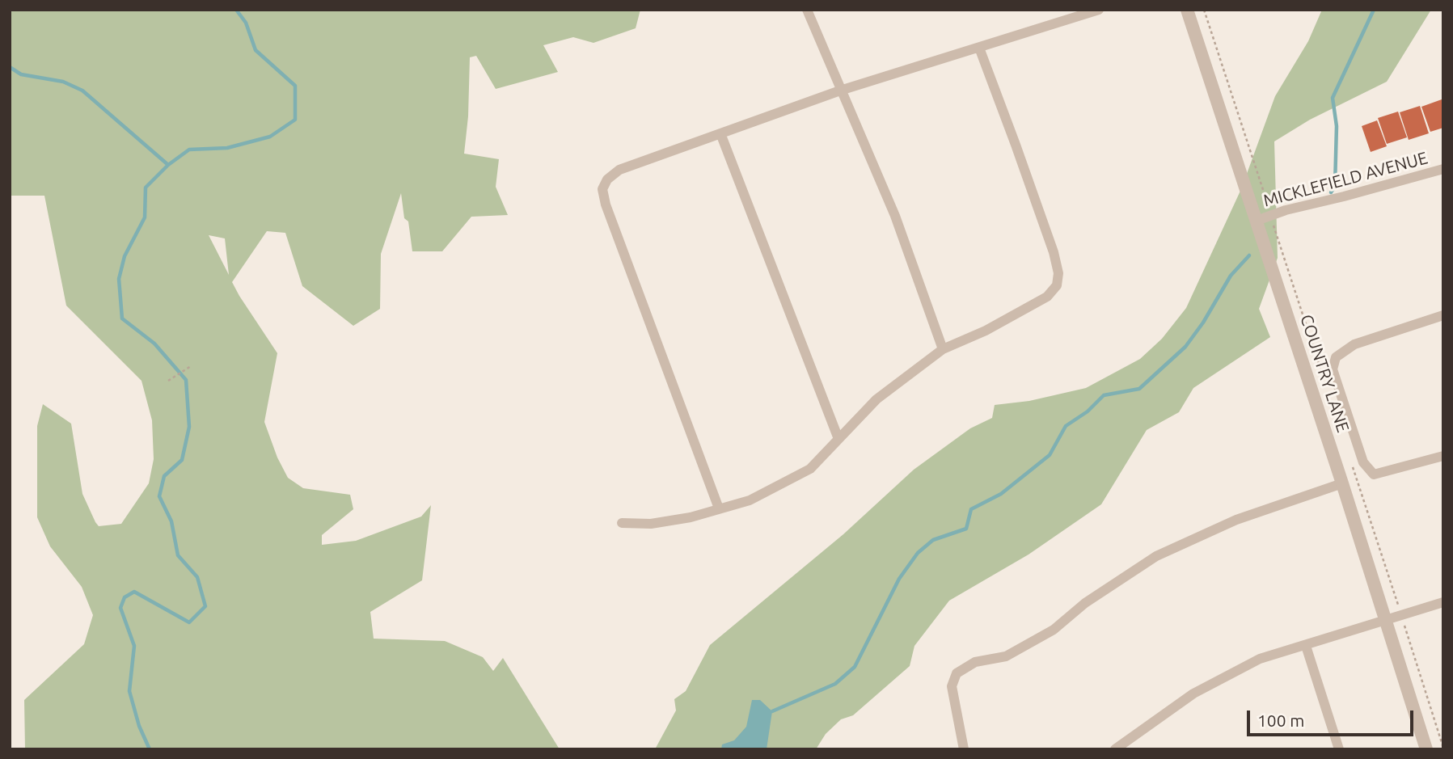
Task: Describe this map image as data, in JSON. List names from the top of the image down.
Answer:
{
  "streets": {
    "street": ["MICKLEFIELD AVENUE", "COUNTRY LANE"]
  },
  "crossings": [
    ["MICKLEFIELD AVENUE", "COUNTRY LANE"]
  ],
  "scale_bar": "100 m"
}
